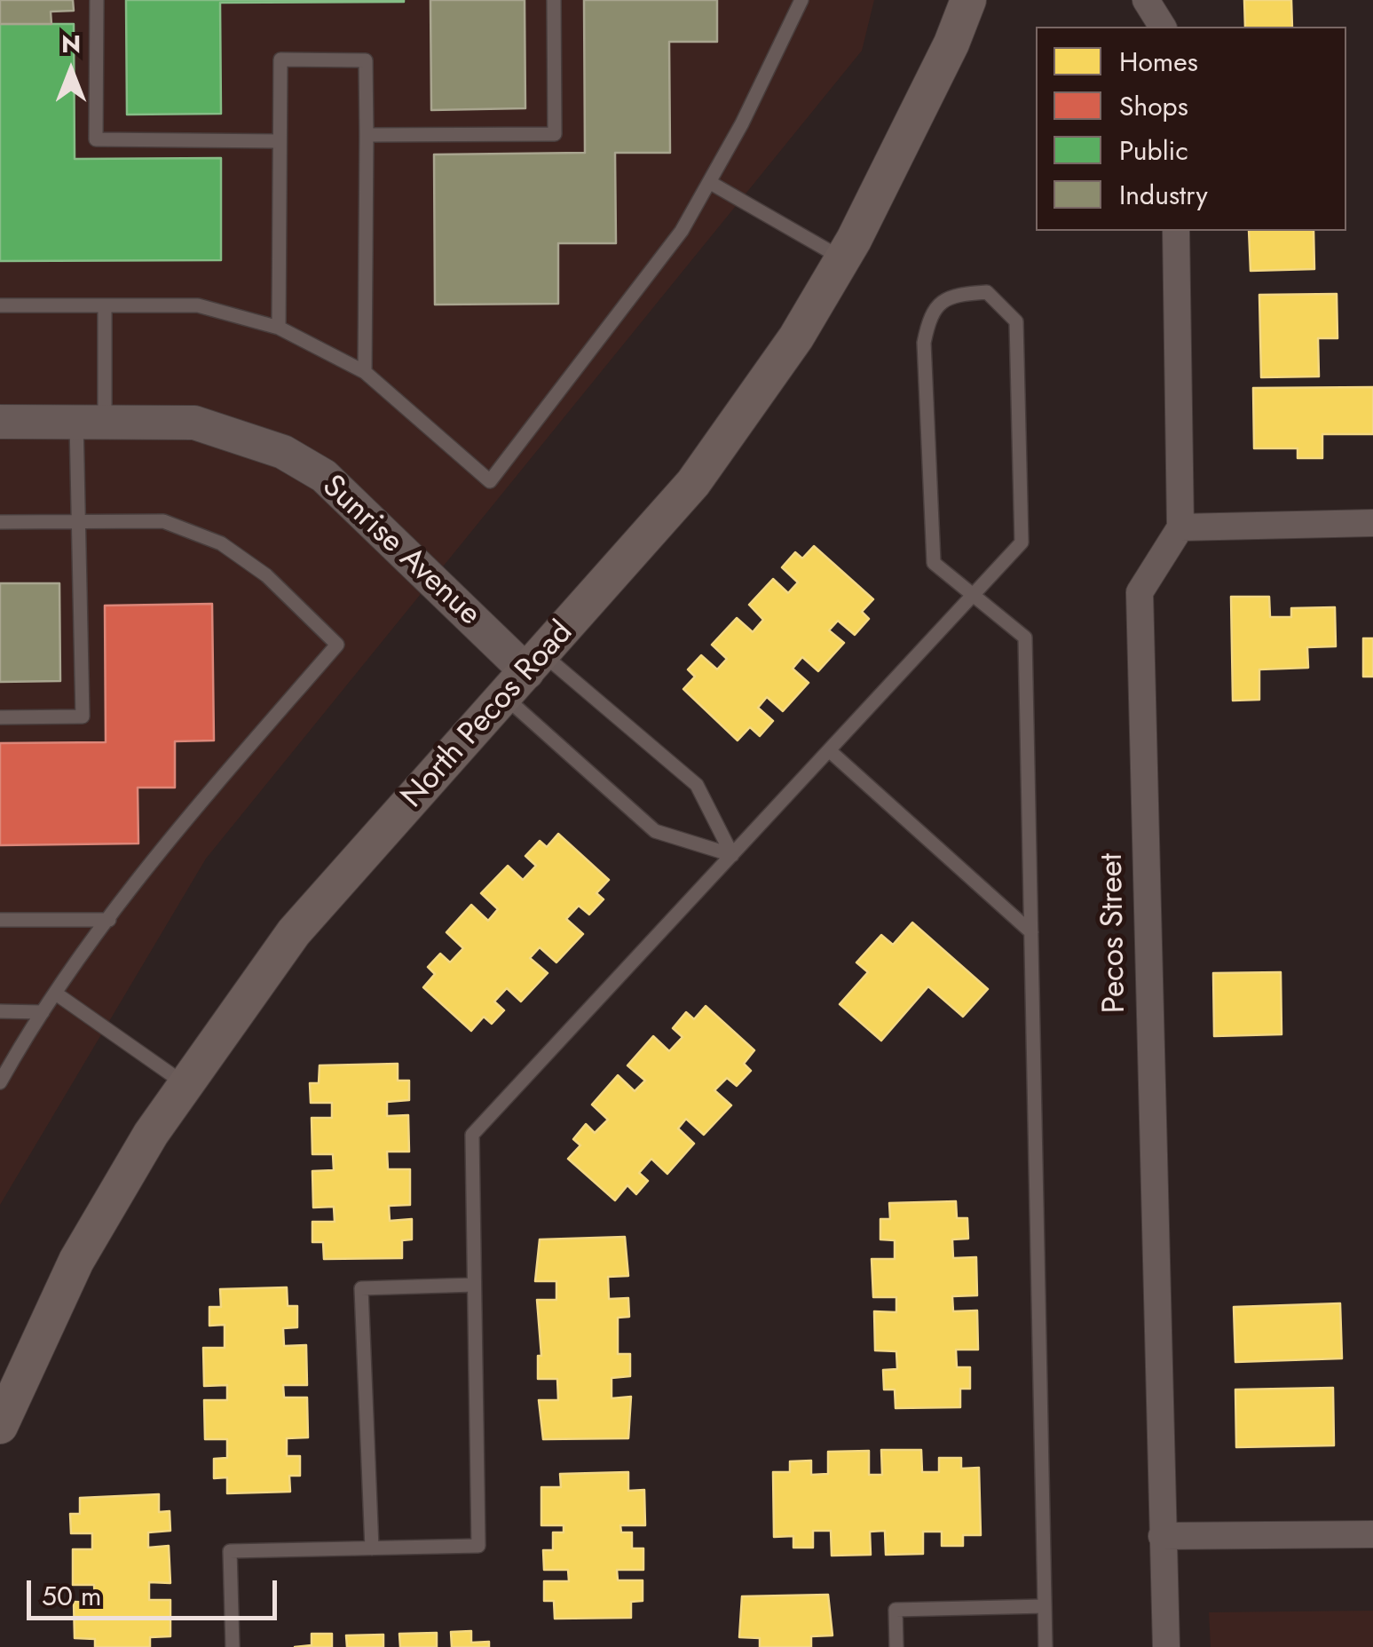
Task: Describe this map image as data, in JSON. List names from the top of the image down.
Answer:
{
  "streets": {
    "main road": ["North Pecos Road"],
    "street": ["Sunrise Avenue", "Pecos Street"]
  },
  "crossings": [
    ["Sunrise Avenue", "North Pecos Road"]
  ],
  "legend": [
    "Homes",
    "Shops",
    "Public",
    "Industry"
  ],
  "scale_bar": "50 m",
  "north": "top"
}
